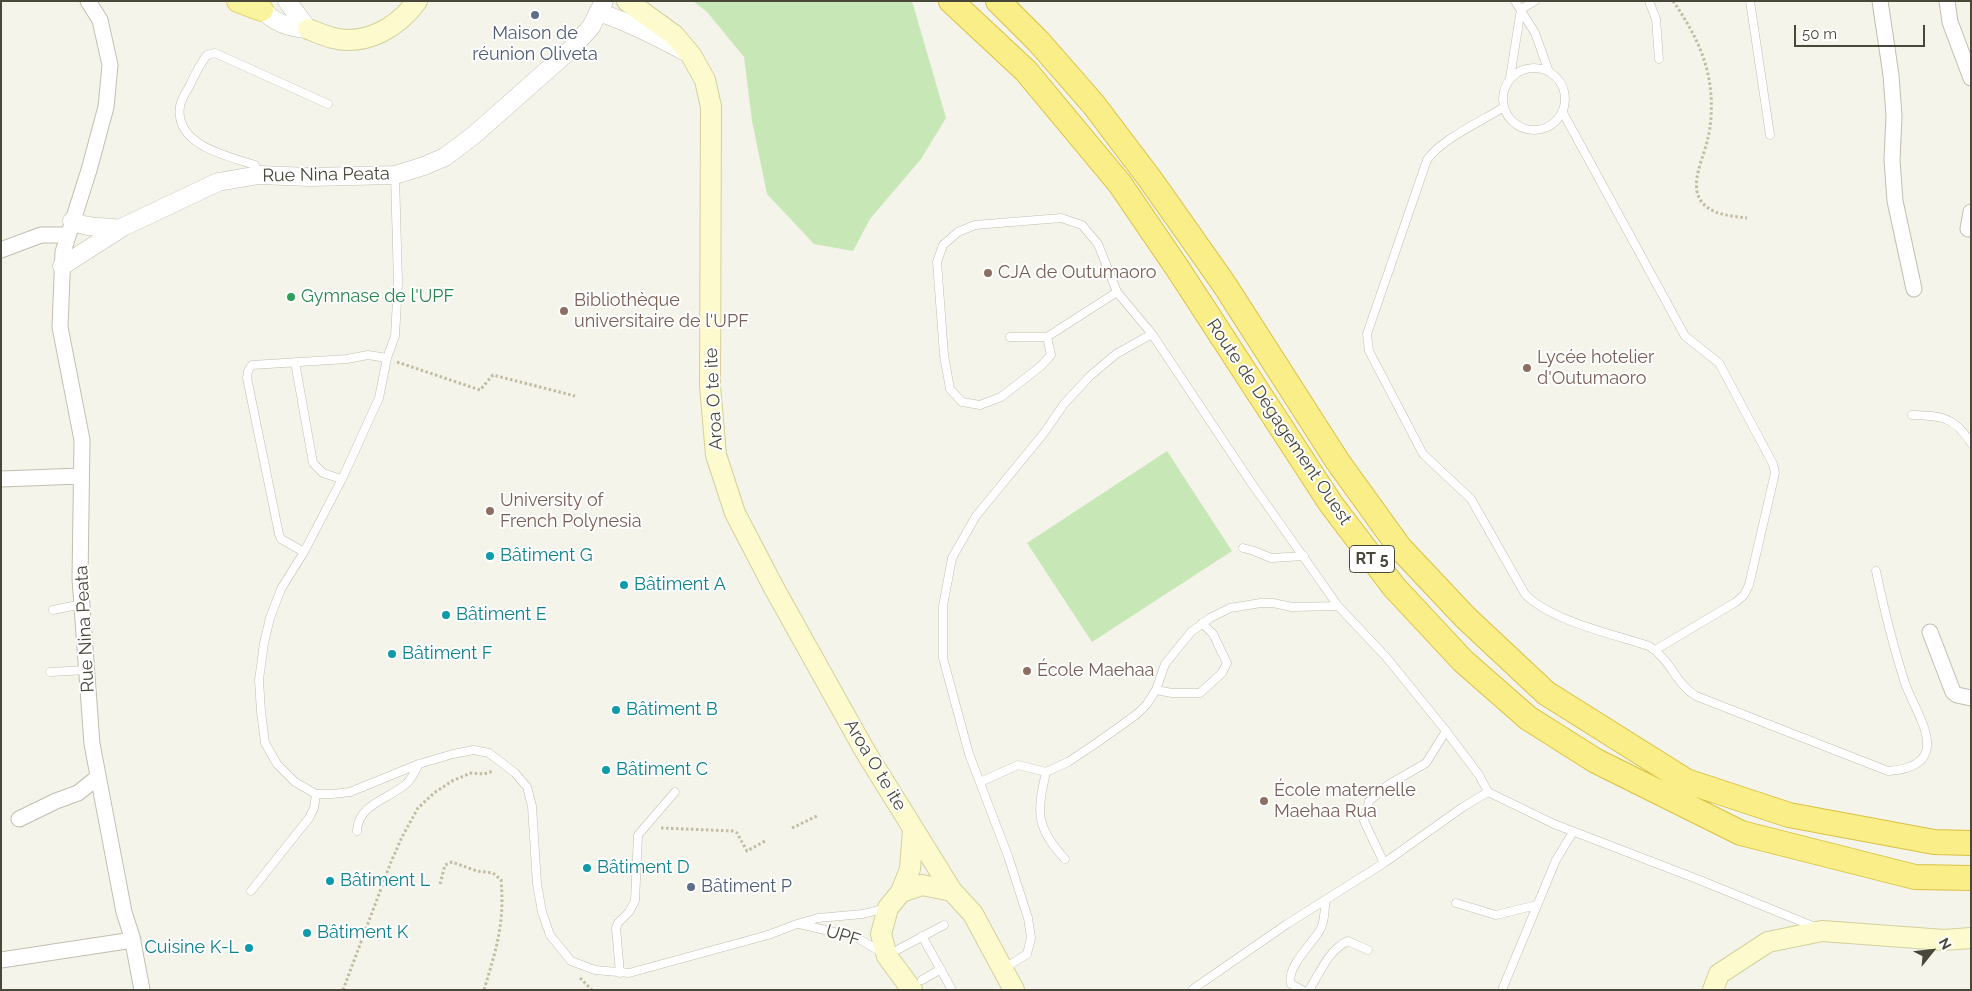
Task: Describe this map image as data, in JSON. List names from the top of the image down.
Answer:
{
  "streets": {
    "highway": ["Route de Dégagement Ouest", "RT 5"],
    "main road": ["Aroa O te ite"],
    "street": ["Rue Nina Peata"],
    "lane": ["UPF"]
  },
  "places": [
    "Maison de réunion Oliveta",
    "CJA de Outumaoro",
    "Gymnase de l'UPF",
    "Bibliothèque universitaire de l'UPF",
    "Lycée hotelier d'Outumaoro",
    "University of French Polynesia",
    "Bâtiment G",
    "Bâtiment A",
    "Bâtiment E",
    "Bâtiment F",
    "École Maehaa",
    "Bâtiment B",
    "Bâtiment C",
    "École maternelle Maehaa Rua",
    "Bâtiment D",
    "Bâtiment L",
    "Bâtiment P",
    "Bâtiment K",
    "Cuisine K-L"
  ],
  "scale_bar": "50 m",
  "north": "top right"
}
